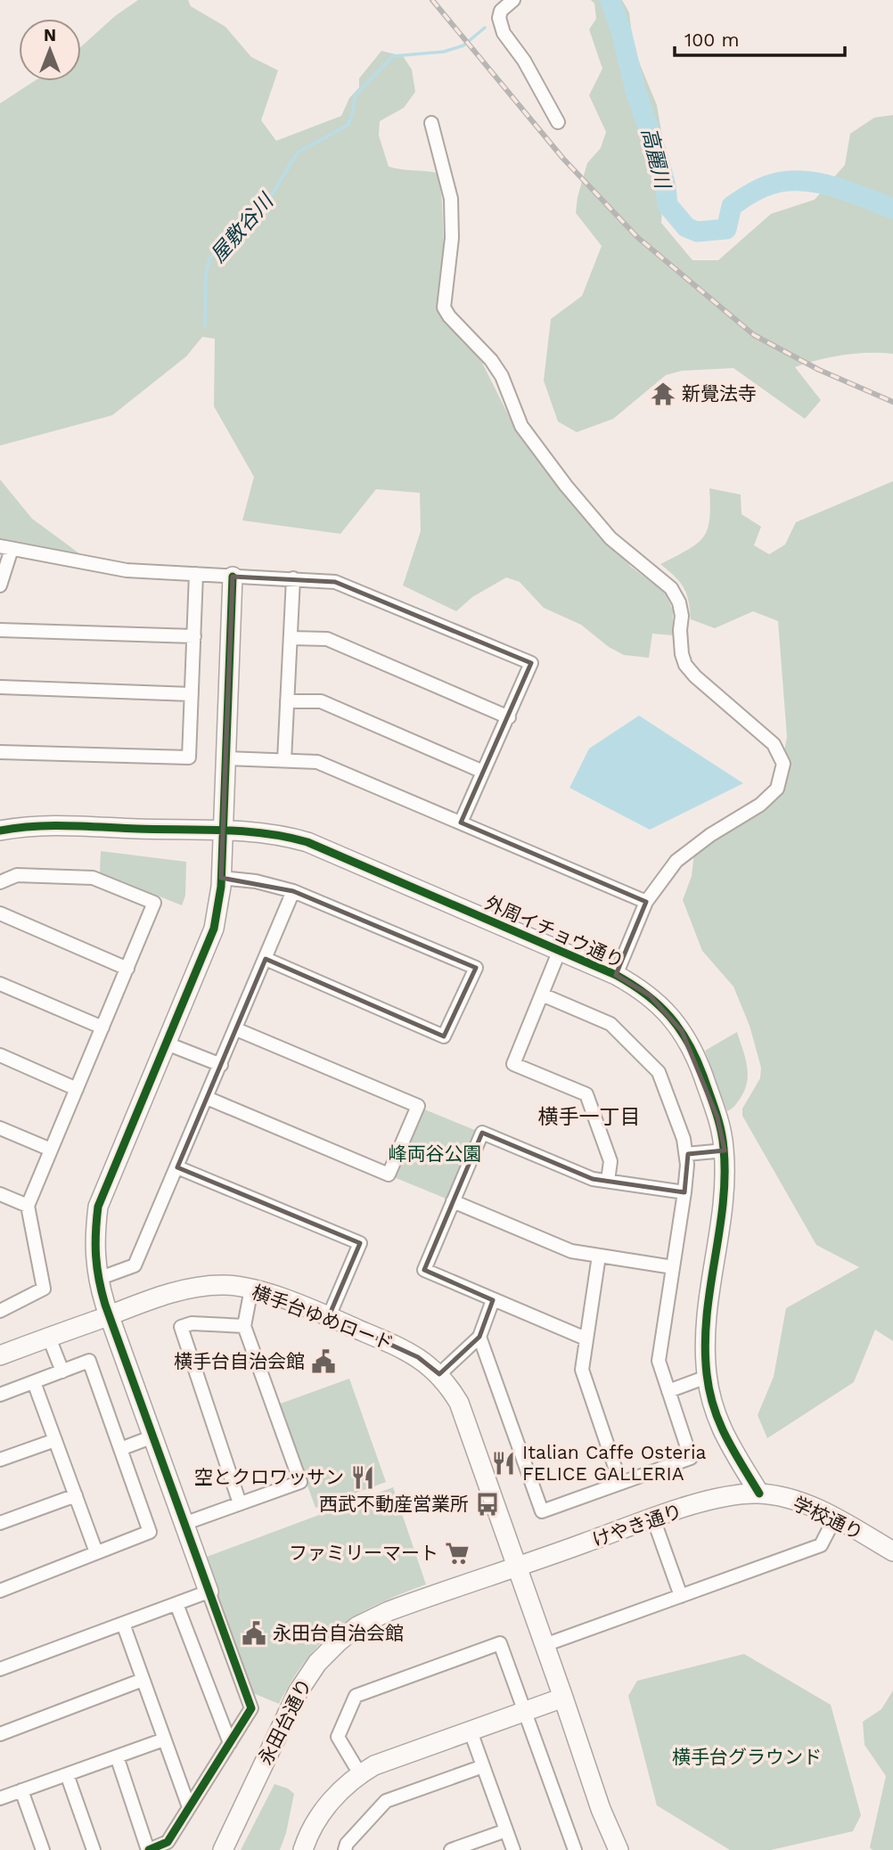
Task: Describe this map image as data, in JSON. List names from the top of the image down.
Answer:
{
  "streets": {
    "street": [
      "外周イチョウ通り",
      "横手台ゆめロード",
      "学校通り",
      "けやき通り",
      "永田台通り"
    ]
  },
  "crossings": [
    ["外周イチョウ通り", "学校通り"],
    ["外周イチョウ通り", "けやき通り"],
    ["横手台ゆめロード", "けやき通り"],
    ["横手台ゆめロード", "永田台通り"],
    ["学校通り", "けやき通り"],
    ["けやき通り", "永田台通り"]
  ],
  "districts": ["横手一丁目"],
  "water": ["高麗川", "屋敷谷川"],
  "parks": ["峰両谷公園", "横手台グラウンド"],
  "places": {
    "temple": ["新覺法寺"],
    "public building": ["横手台自治会館", "永田台自治会館"],
    "restaurant": ["Italian Caffe Osteria FELICE GALLERIA", "空とクロワッサン"],
    "bus stop": ["西武不動産営業所"],
    "supermarket": ["ファミリーマート"]
  },
  "scale_bar": "100 m",
  "north": "top"
}
